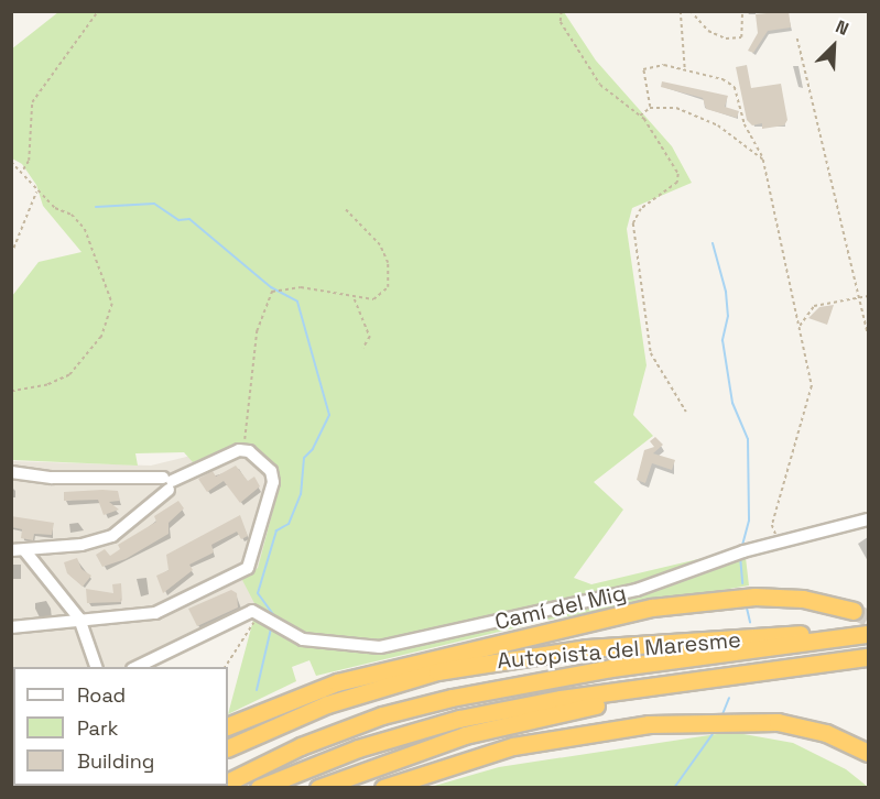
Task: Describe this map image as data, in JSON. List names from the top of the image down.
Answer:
{
  "streets": {
    "highway": ["Autopista del Maresme"],
    "street": ["Camí del Mig"]
  },
  "legend": ["Road", "Park", "Building"],
  "north": "top right"
}
